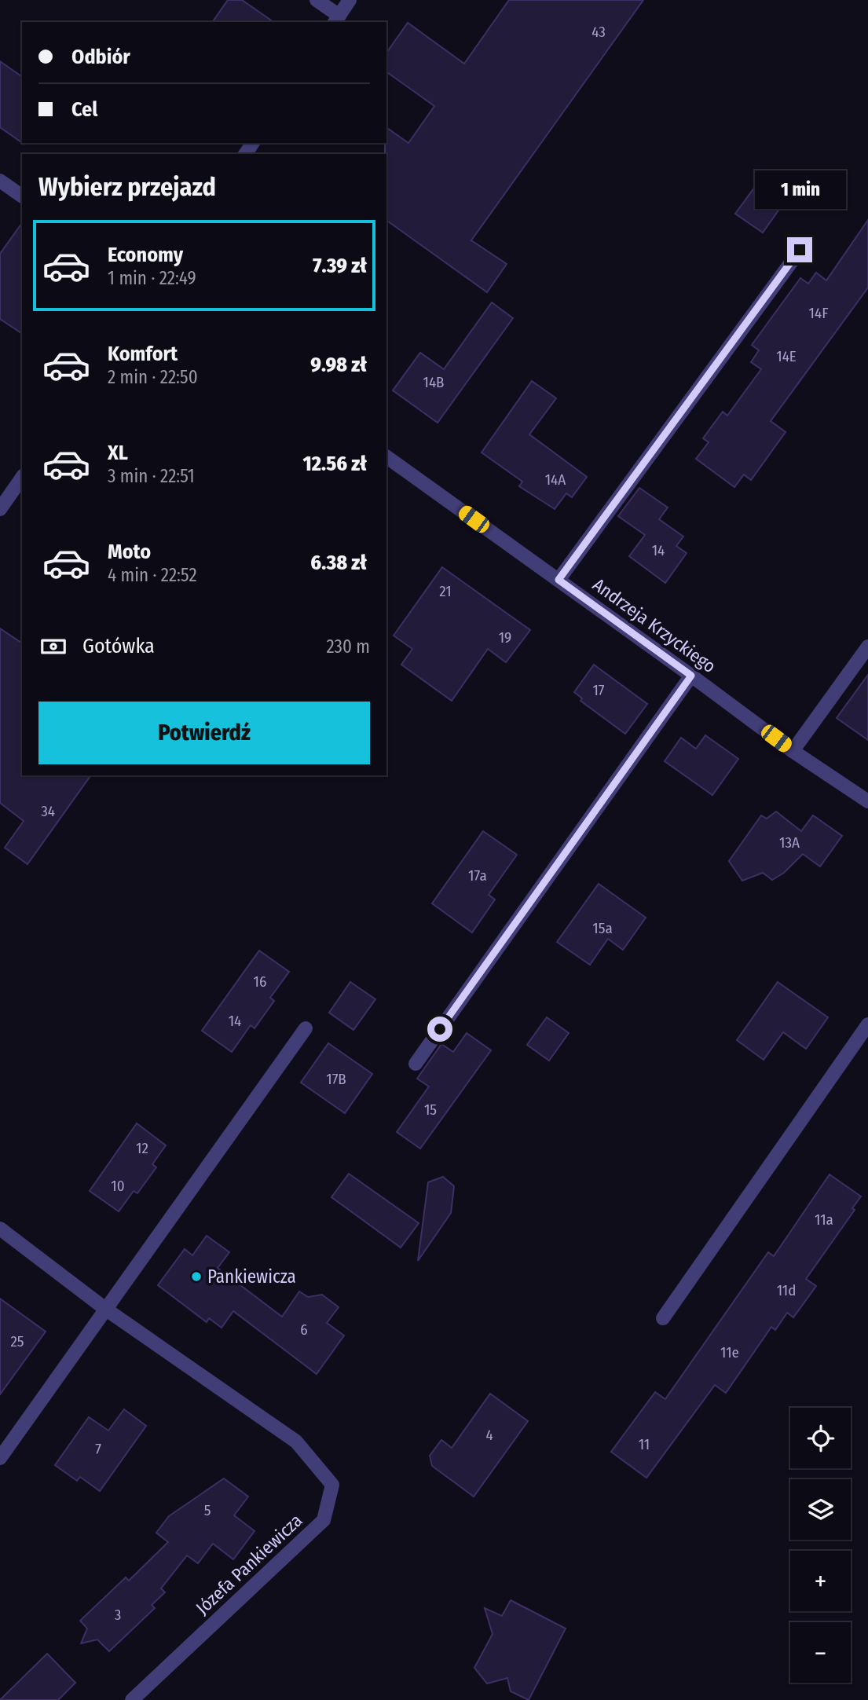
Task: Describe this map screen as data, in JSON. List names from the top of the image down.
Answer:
{
  "streets": {
    "street": ["Andrzeja Krzyckiego", "Józefa Pankiewicza"]
  },
  "places": ["Pankiewicza"],
  "house_numbers": [
    "43",
    "14F",
    "14E",
    "14B",
    "14A",
    "14",
    "21",
    "19",
    "17",
    "34",
    "13A",
    "17a",
    "15a",
    "16",
    "14",
    "17B",
    "15",
    "12",
    "10",
    "11a",
    "11d",
    "6",
    "25",
    "11e",
    "4",
    "11",
    "7",
    "5",
    "3"
  ],
  "page": {
    "banner": ["Odbiór", "Cel"],
    "heading": "Wybierz przejazd",
    "bubble": "1 min",
    "list": [
      {
        "name": "Economy",
        "note": "1 min · 22:49",
        "value": "7.39 zł"
      },
      {
        "name": "Komfort",
        "note": "2 min · 22:50",
        "value": "9.98 zł"
      },
      {
        "name": "XL",
        "note": "3 min · 22:51",
        "value": "12.56 zł"
      },
      {
        "name": "Moto",
        "note": "4 min · 22:52",
        "value": "6.38 zł"
      }
    ],
    "pay": ["Gotówka", "230 m"],
    "buttons": "Potwierdź",
    "map_buttons": ["+", "−"]
  }
}
